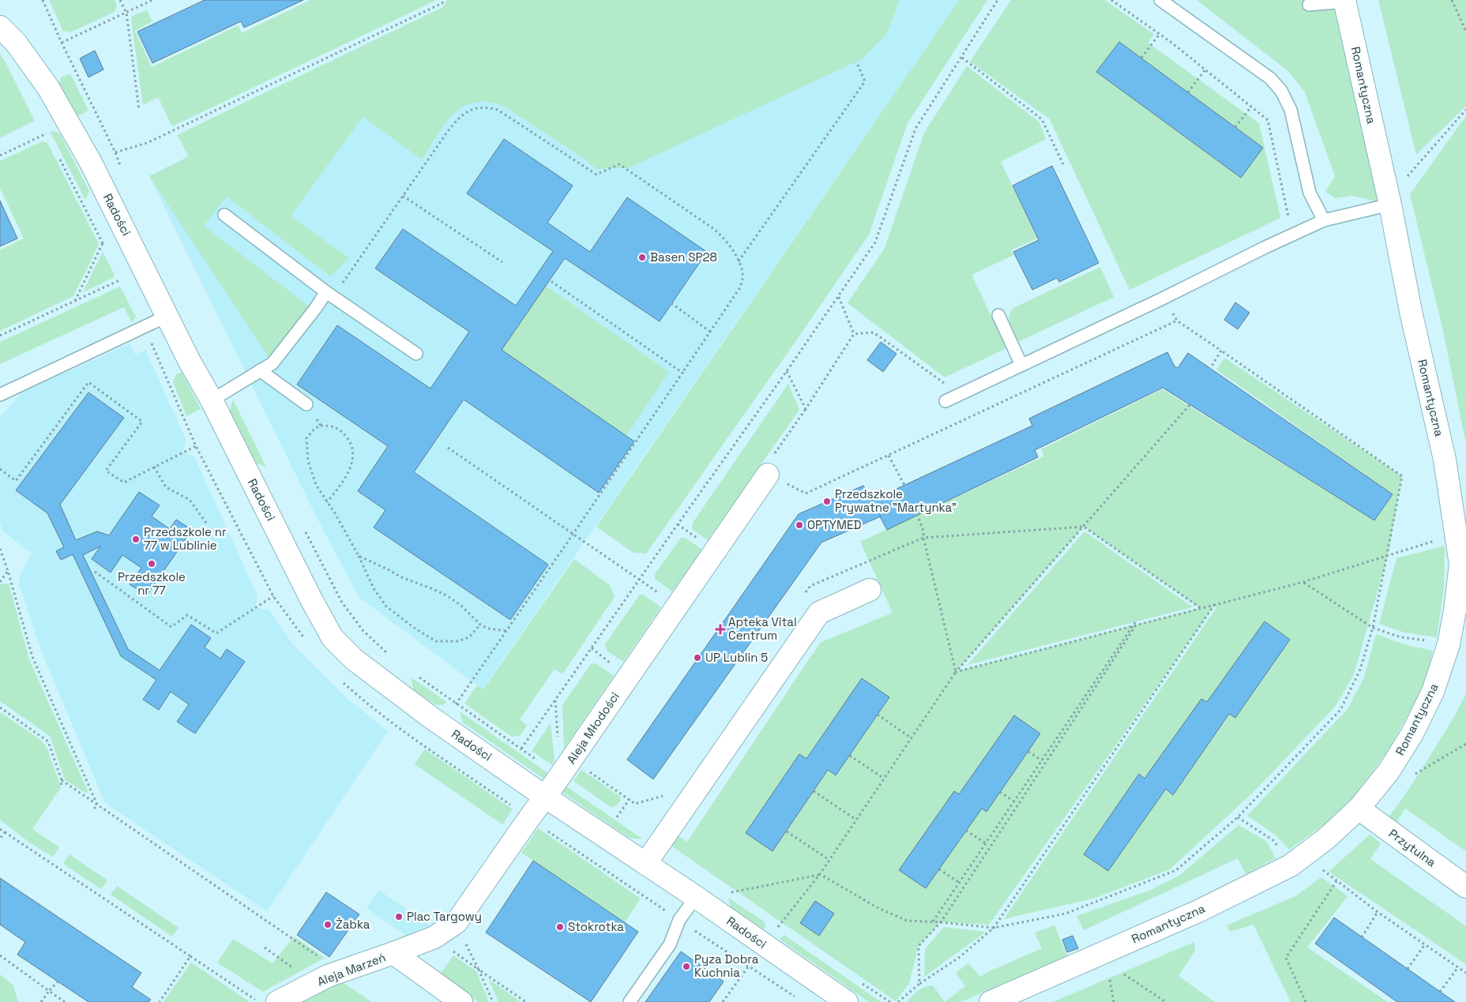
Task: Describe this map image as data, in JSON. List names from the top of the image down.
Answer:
{
  "streets": {
    "street": [
      "Romantyczna",
      "Radości",
      "Aleja Młodości",
      "Przytulna",
      "Aleja Marzeń"
    ]
  },
  "crossings": [
    ["Romantyczna", "Przytulna"],
    ["Radości", "Aleja Młodości"],
    ["Aleja Młodości", "Aleja Marzeń"]
  ],
  "places": {
    "other": [
      "Basen SP28",
      "Przedszkole Prywatne \"Martynka\"",
      "OPTYMED",
      "Przedszkole nr 77 w Lublinie",
      "Przedszkole nr 77",
      "UP Lublin 5",
      "Plac Targowy",
      "Żabka",
      "Stokrotka",
      "Pyza Dobra Kuchnia"
    ],
    "health": ["Apteka Vital Centrum"]
  }
}
